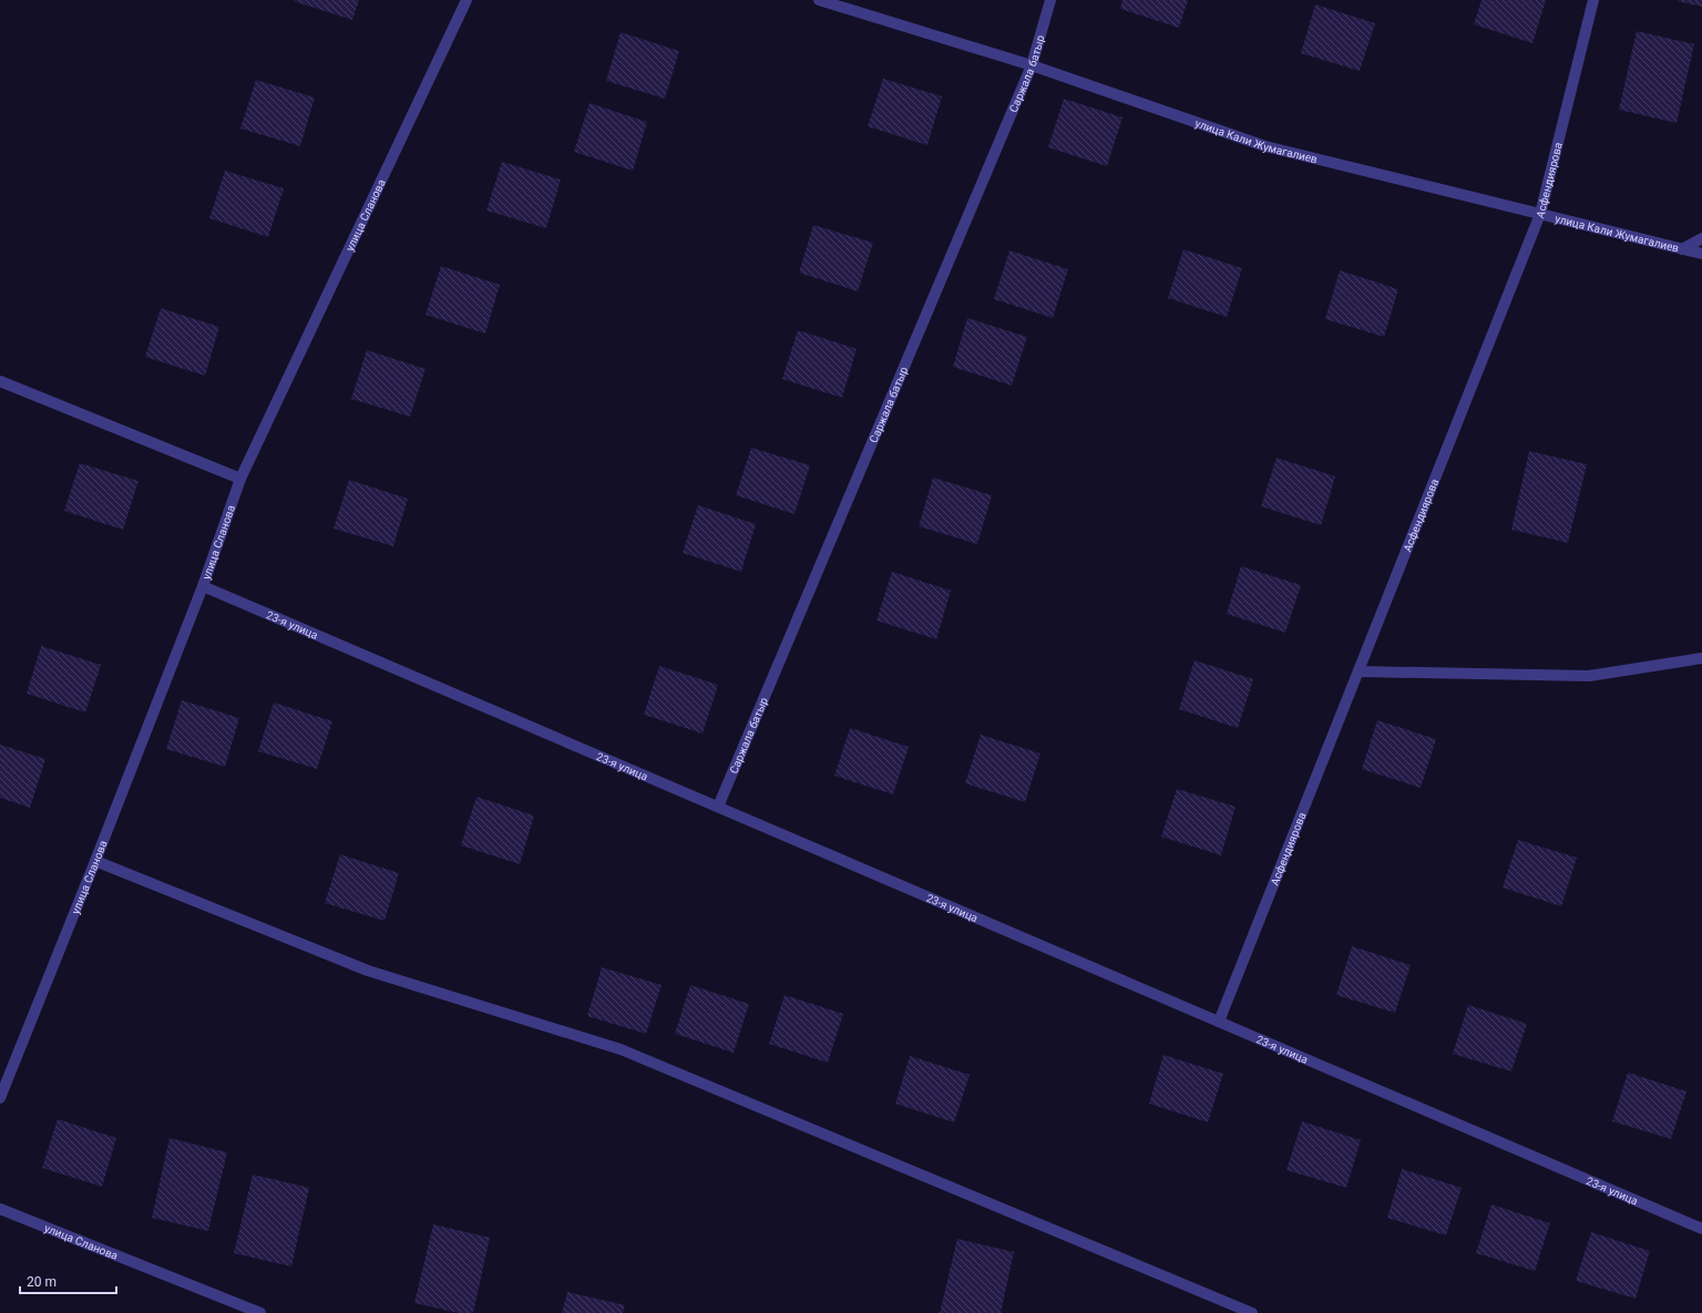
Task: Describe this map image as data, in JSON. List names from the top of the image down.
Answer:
{
  "streets": {
    "street": [
      "Саржала батыр",
      "улица Кали Жумагалиев",
      "Асфендиярова",
      "улица Сланова",
      "23-я улица"
    ]
  },
  "crossings": [
    ["Саржала батыр", "улица Кали Жумагалиев"],
    ["Саржала батыр", "23-я улица"],
    ["улица Кали Жумагалиев", "Асфендиярова"],
    ["Асфендиярова", "23-я улица"],
    ["улица Сланова", "23-я улица"]
  ],
  "scale_bar": "20 m"
}
